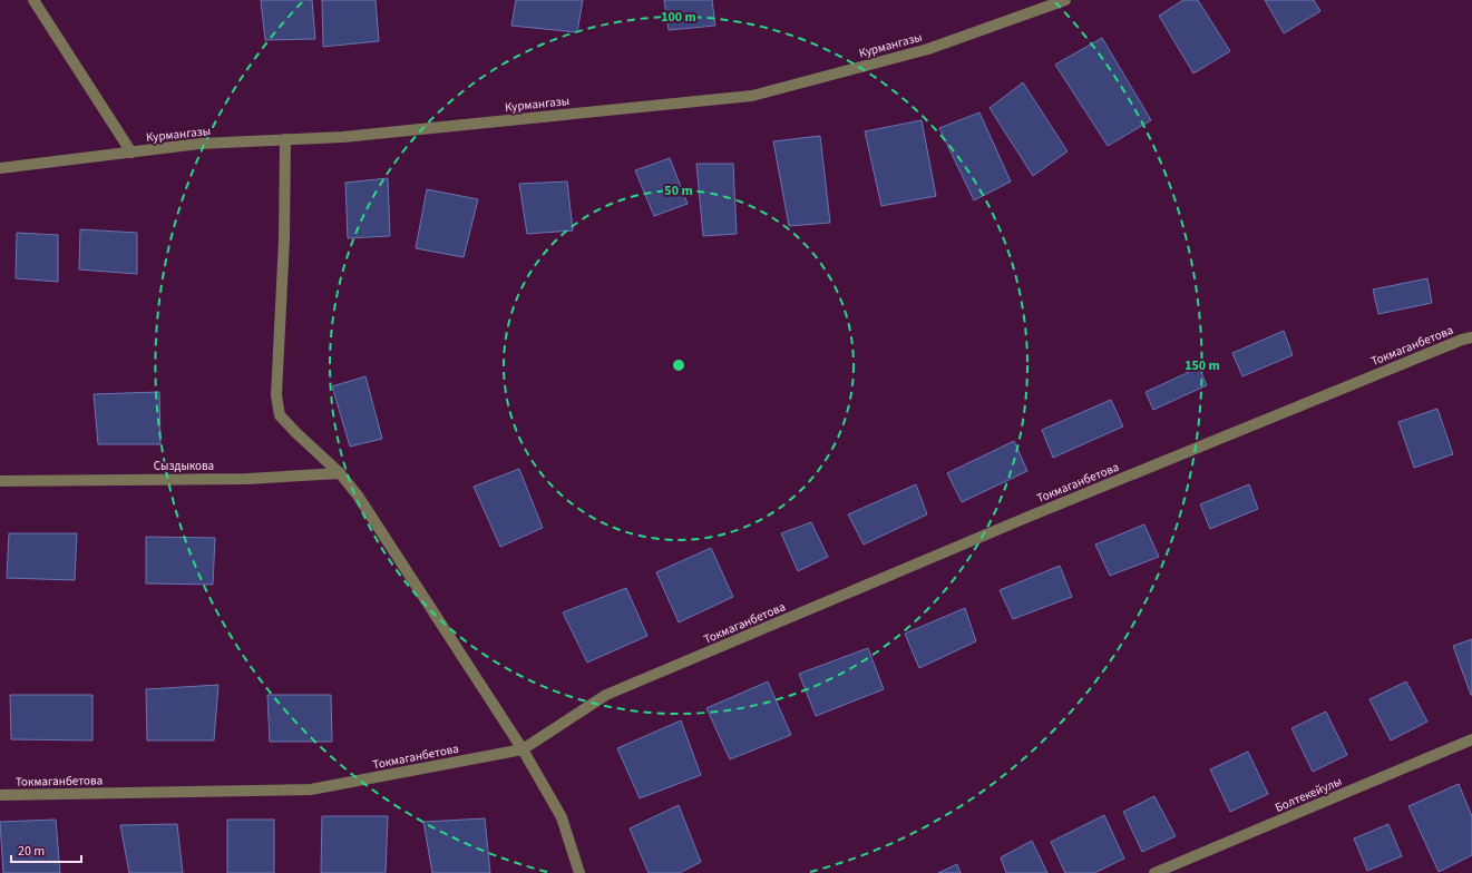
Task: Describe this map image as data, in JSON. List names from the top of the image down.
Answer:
{
  "streets": {
    "street": [
      "Курмангазы",
      "Токмаганбетова",
      "Сыздыкова",
      "Болтекейулы"
    ]
  },
  "scale_bar": "20 m",
  "rings": ["100 m", "50 m", "150 m"]
}
